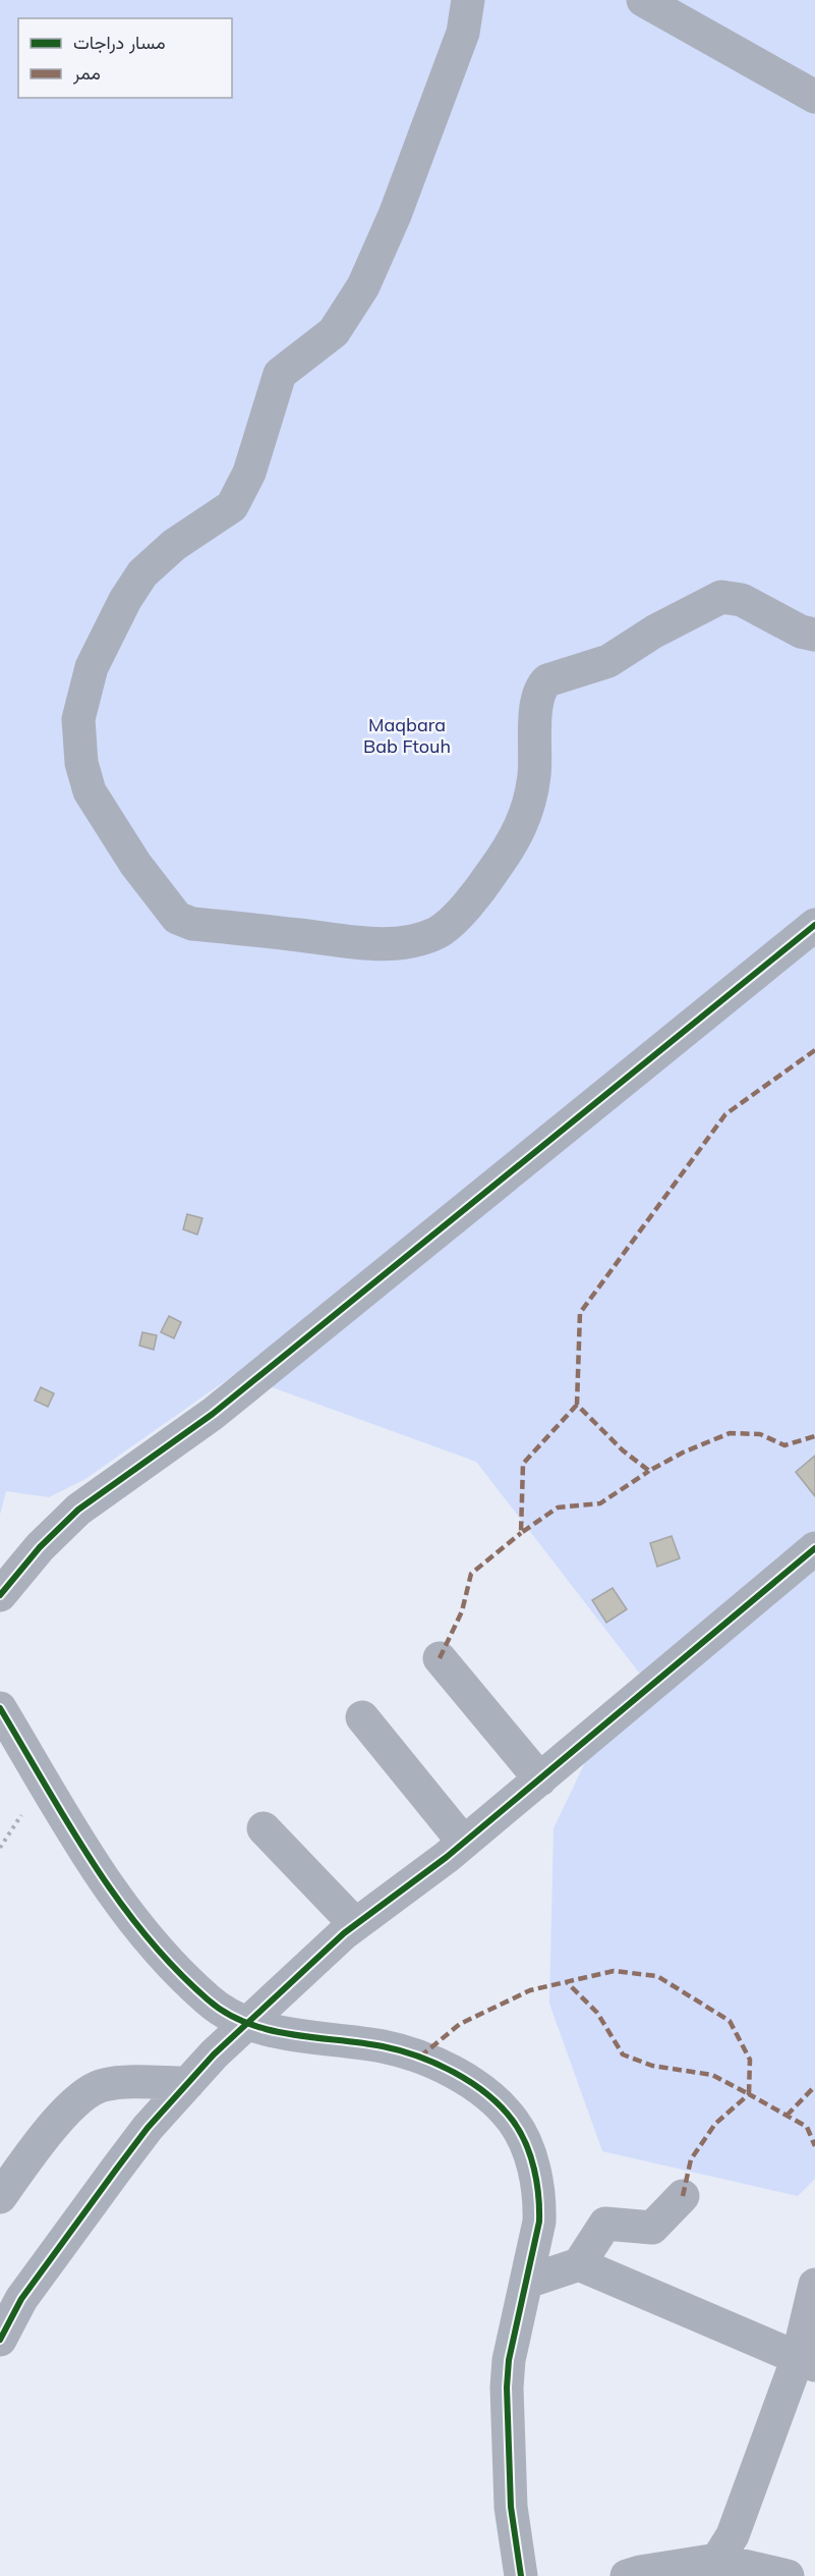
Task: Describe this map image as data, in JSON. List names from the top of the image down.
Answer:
{
  "parks": ["Maqbara Bab Ftouh"],
  "legend": ["مسار دراجات", "ممر"]
}
